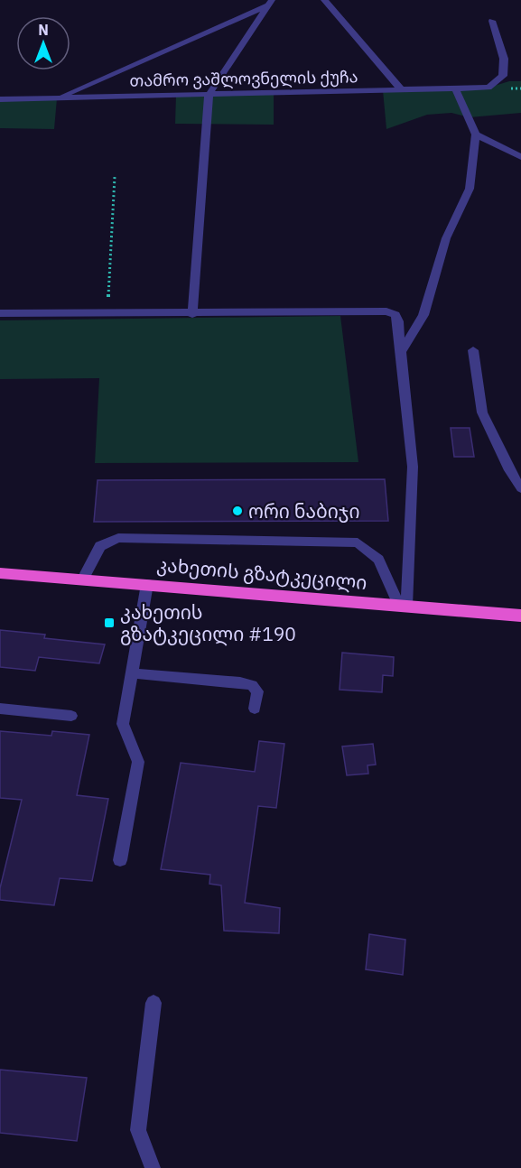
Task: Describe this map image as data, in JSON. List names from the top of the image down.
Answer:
{
  "streets": {
    "highway": ["კახეთის გზატკეცილი"],
    "lane": ["თამრო ვაშლოვნელის ქუჩა"]
  },
  "places": {
    "other": ["ორი ნაბიჯი"],
    "transit": ["კახეთის გზატკეცილი #190"]
  },
  "north": "top"
}
